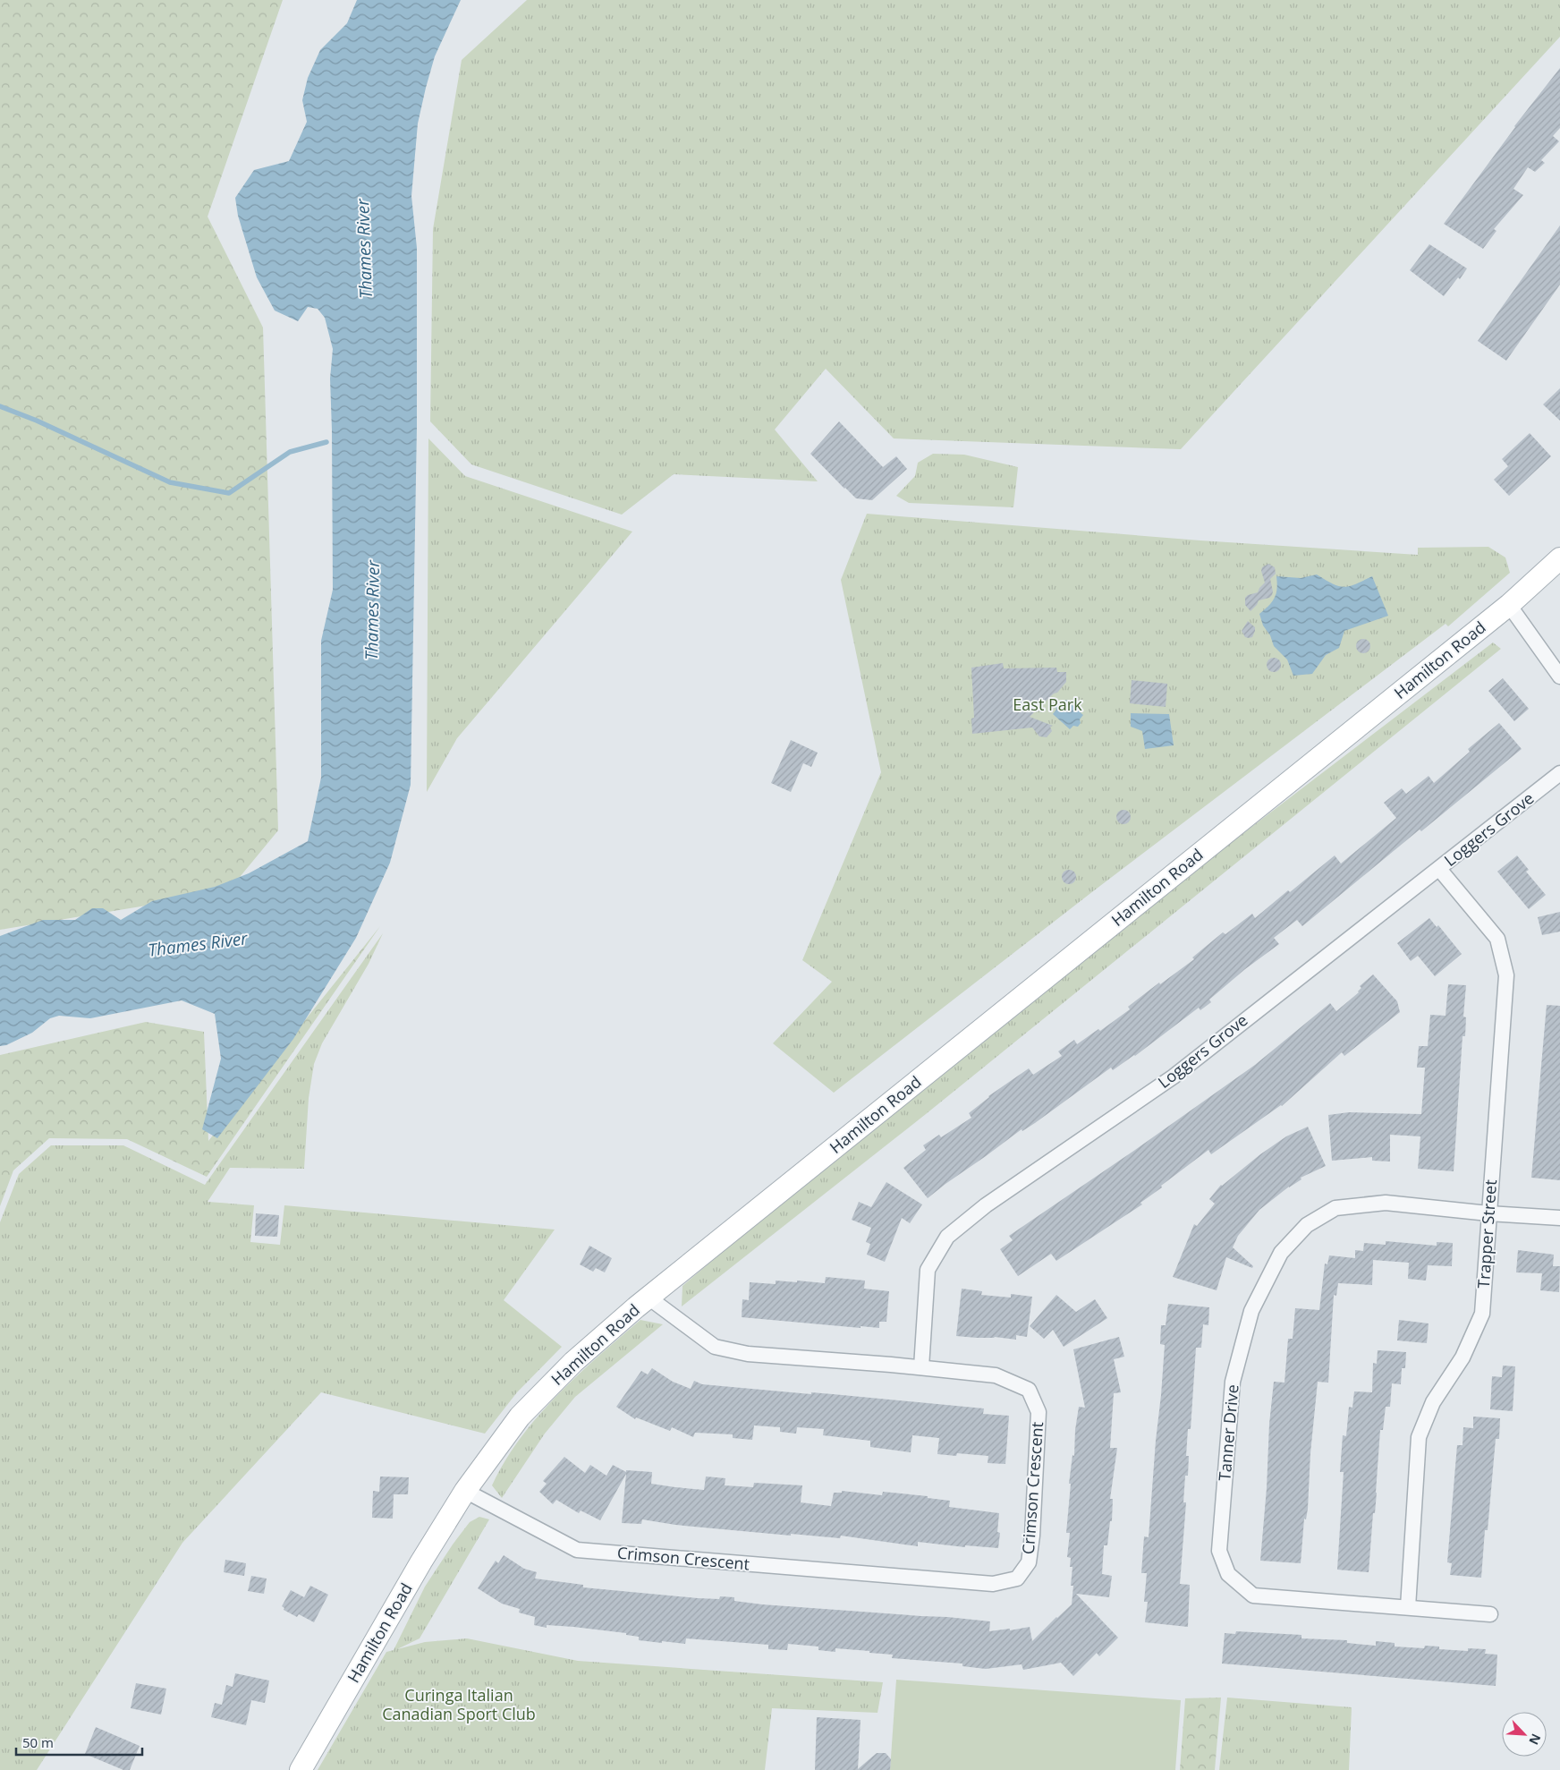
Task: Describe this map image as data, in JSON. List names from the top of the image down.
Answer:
{
  "streets": {
    "main road": ["Hamilton Road"],
    "street": [
      "Loggers Grove",
      "Trapper Street",
      "Tanner Drive",
      "Crimson Crescent"
    ]
  },
  "crossings": [
    ["Hamilton Road", "Crimson Crescent"],
    ["Loggers Grove", "Trapper Street"],
    ["Loggers Grove", "Crimson Crescent"],
    ["Trapper Street", "Tanner Drive"]
  ],
  "water": ["Thames River"],
  "parks": ["East Park", "Curinga Italian Canadian Sport Club"],
  "scale_bar": "50 m",
  "north": "bottom right"
}
